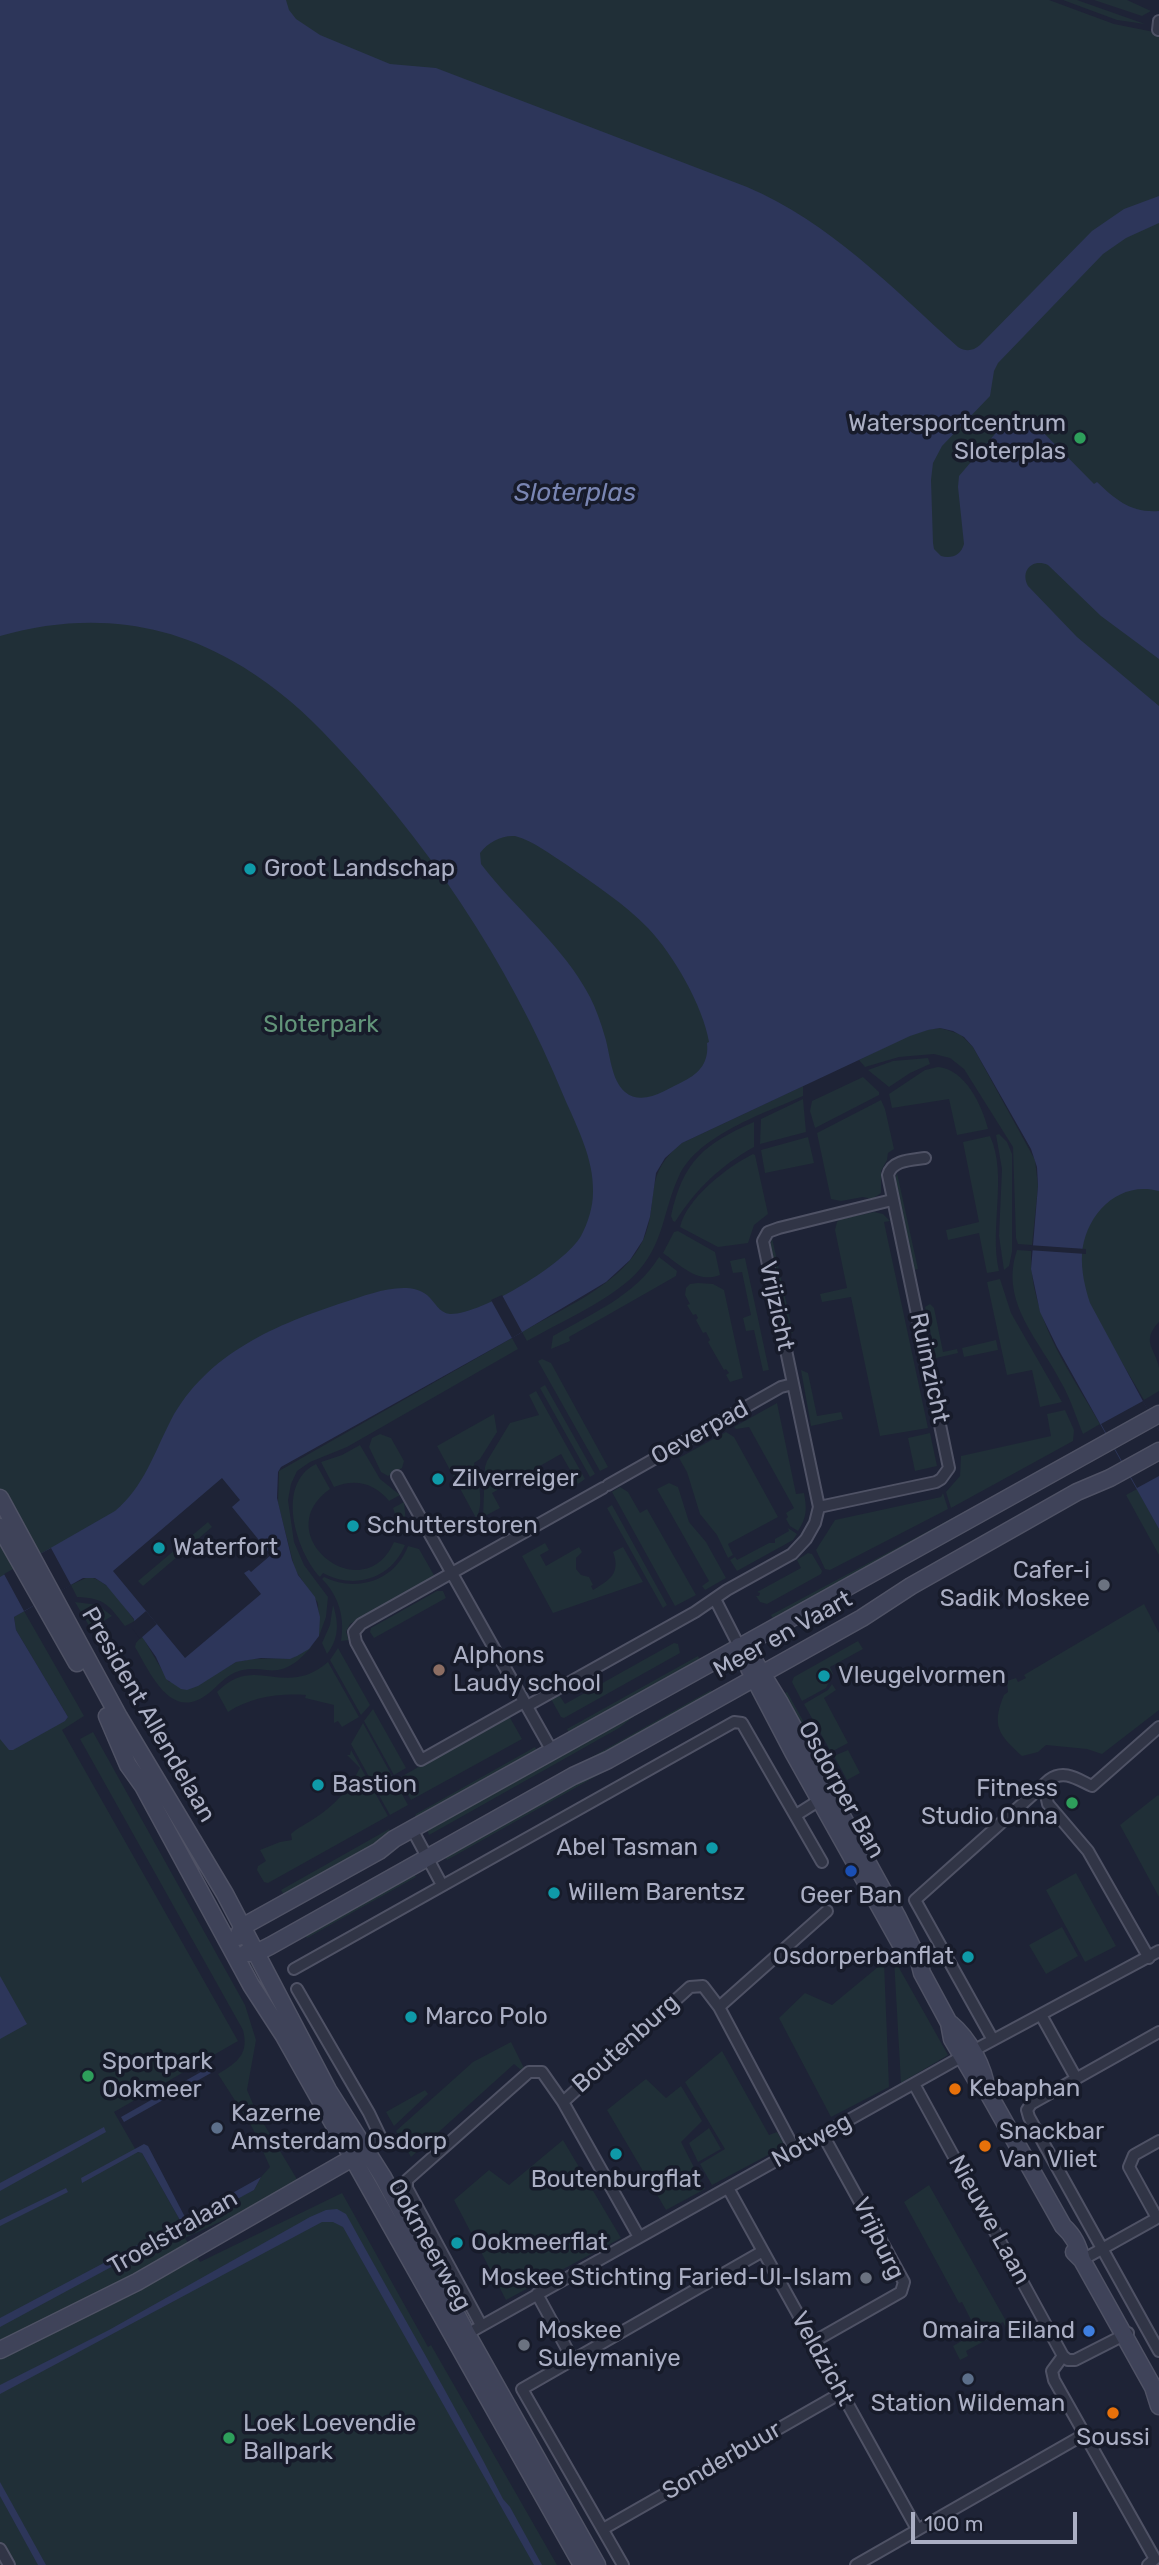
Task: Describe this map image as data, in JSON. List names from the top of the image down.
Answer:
{
  "streets": {
    "main road": [
      "Meer en Vaart",
      "President Allendelaan",
      "Osdorper Ban",
      "Troelstralaan",
      "Ookmeerweg"
    ],
    "street": [
      "Vrijzicht",
      "Ruimzicht",
      "Oeverpad",
      "Boutenburg",
      "Notweg",
      "Nieuwe Laan",
      "Vrijburg",
      "Veldzicht",
      "Sonderbuur"
    ]
  },
  "crossings": [
    ["Vrijzicht", "Ruimzicht"],
    ["Vrijzicht", "Oeverpad"],
    ["Meer en Vaart", "President Allendelaan"],
    ["Meer en Vaart", "Osdorper Ban"],
    ["Meer en Vaart", "Ookmeerweg"],
    ["President Allendelaan", "Ookmeerweg"],
    ["Osdorper Ban", "Notweg"],
    ["Boutenburg", "Notweg"],
    ["Boutenburg", "Ookmeerweg"],
    ["Notweg", "Nieuwe Laan"],
    ["Notweg", "Vrijburg"],
    ["Notweg", "Ookmeerweg"],
    ["Notweg", "Veldzicht"],
    ["Troelstralaan", "Ookmeerweg"],
    ["Vrijburg", "Veldzicht"],
    ["Veldzicht", "Sonderbuur"]
  ],
  "water": ["Sloterplas"],
  "parks": ["Sloterpark"],
  "places": [
    "Watersportcentrum Sloterplas",
    "Groot Landschap",
    "Zilverreiger",
    "Schutterstoren",
    "Waterfort",
    "Cafer-i Sadik Moskee",
    "Alphons Laudy school",
    "Vleugelvormen",
    "Bastion",
    "Fitness Studio Onna",
    "Abel Tasman",
    "Geer Ban",
    "Willem Barentsz",
    "Osdorperbanflat",
    "Marco Polo",
    "Sportpark Ookmeer",
    "Kebaphan",
    "Kazerne Amsterdam Osdorp",
    "Snackbar Van Vliet",
    "Boutenburgflat",
    "Ookmeerflat",
    "Moskee Stichting Faried-Ul-Islam",
    "Omaira Eiland",
    "Moskee Suleymaniye",
    "Station Wildeman",
    "Soussi",
    "Loek Loevendie Ballpark"
  ],
  "scale_bar": "100 m"
}
